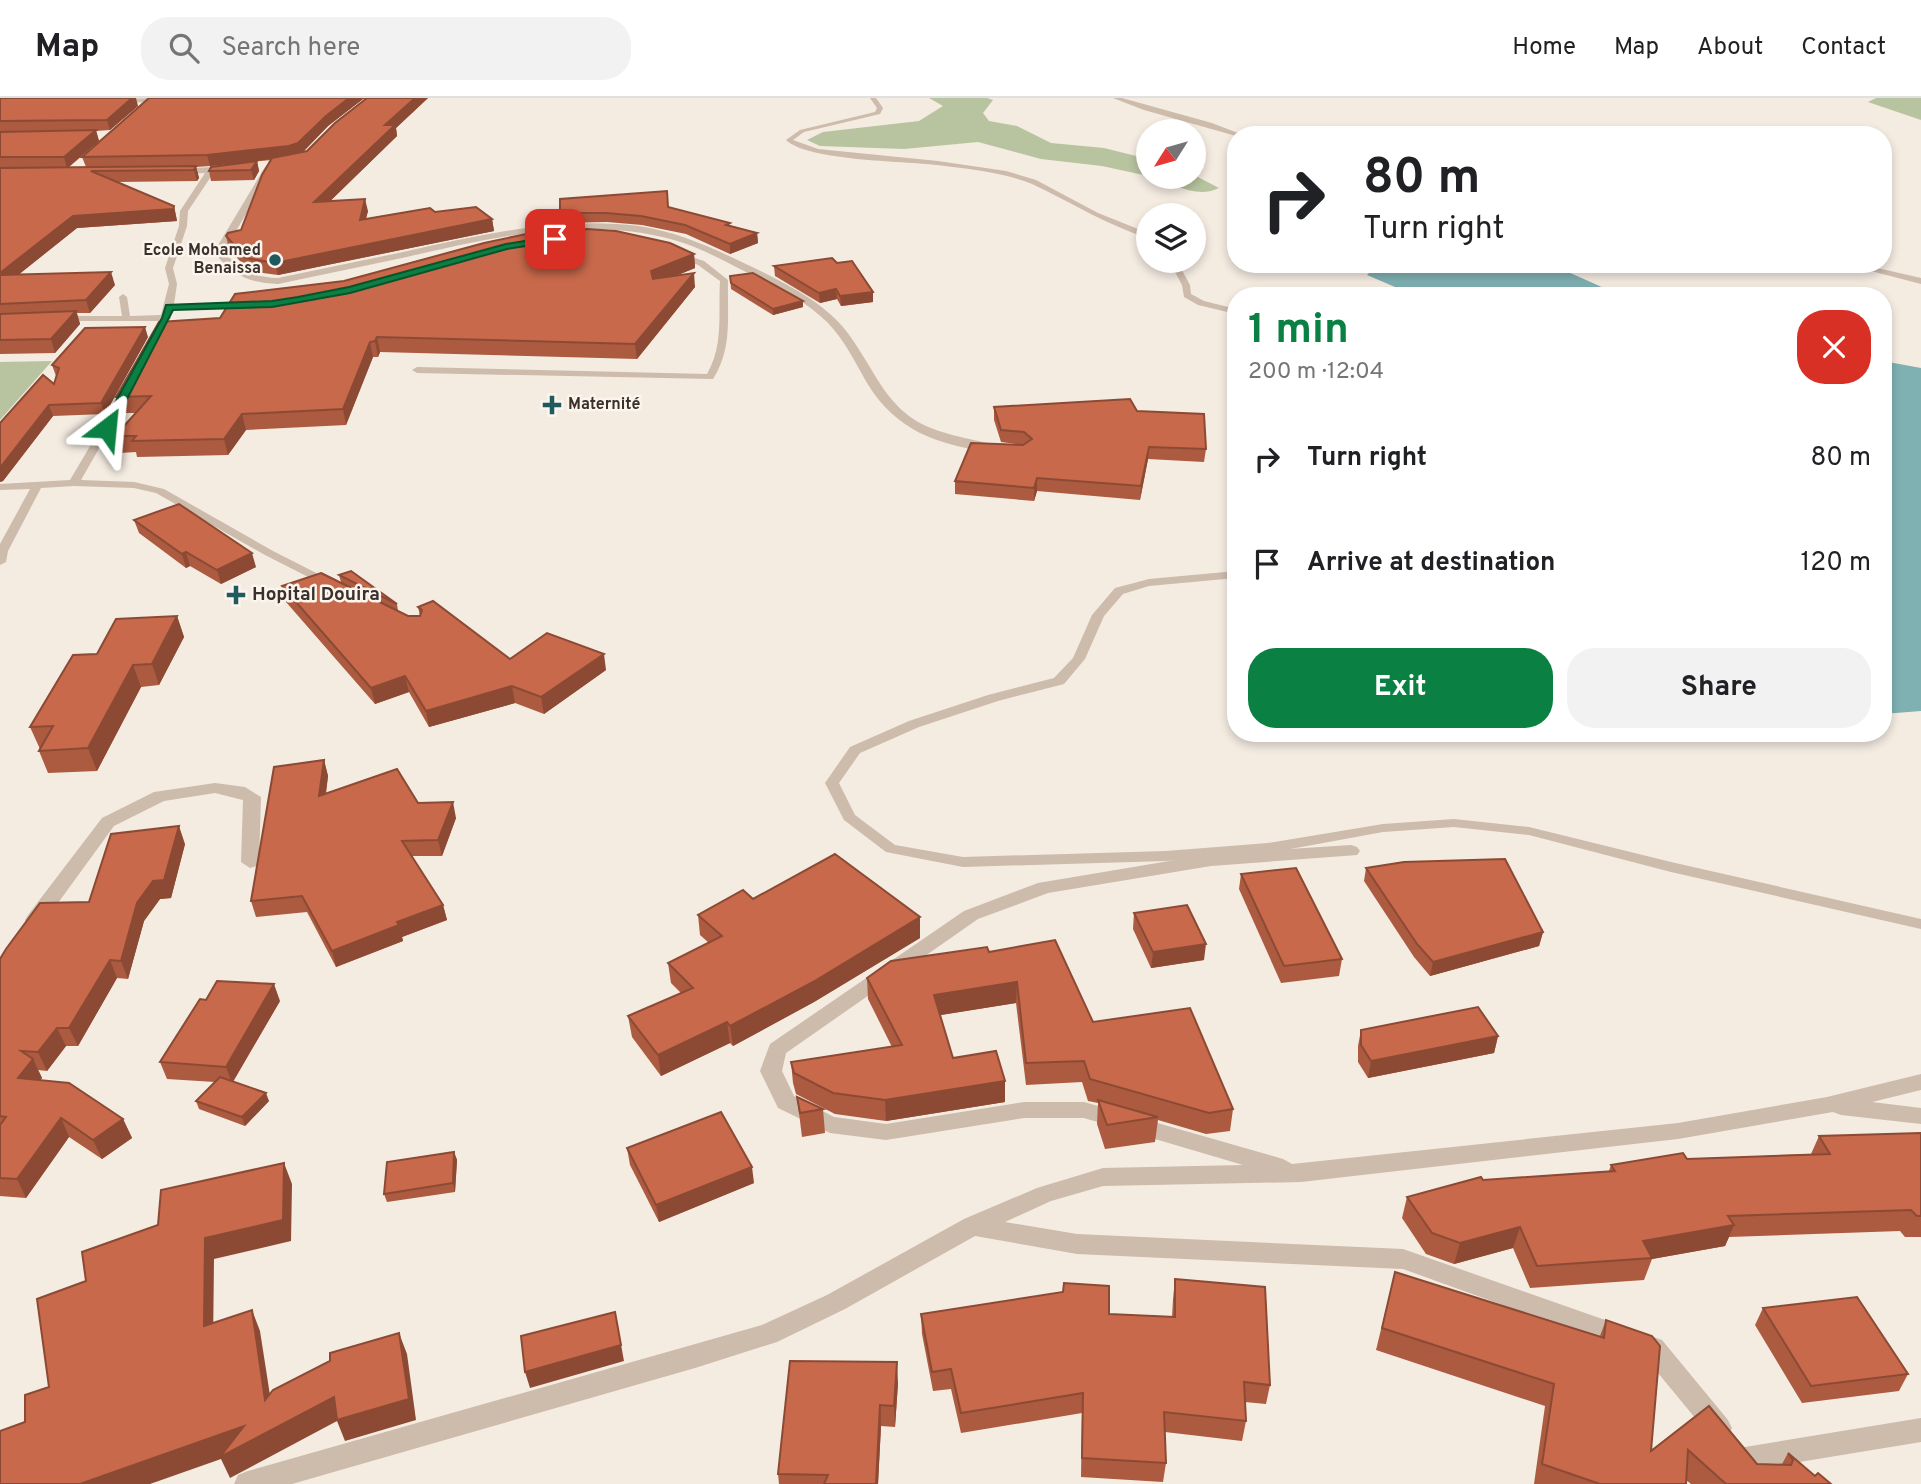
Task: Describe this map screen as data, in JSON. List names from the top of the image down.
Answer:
{
  "places": {
    "other": ["Ecole Mohamed Benaissa"],
    "health": ["Maternité", "Hopital Douira"]
  },
  "north": "bottom left",
  "page": {
    "header": "Map",
    "search": "Search here",
    "nav": [
      "Home",
      "Map",
      "About",
      "Contact"
    ],
    "turn": ["80 m", "Turn right"],
    "heading": ["1 min", "200 m · 12:04"],
    "list": [
      {
        "name": "Turn right",
        "value": "80 m"
      },
      {
        "name": "Arrive at destination",
        "value": "120 m"
      }
    ],
    "buttons": ["Exit", "Share"]
  }
}
